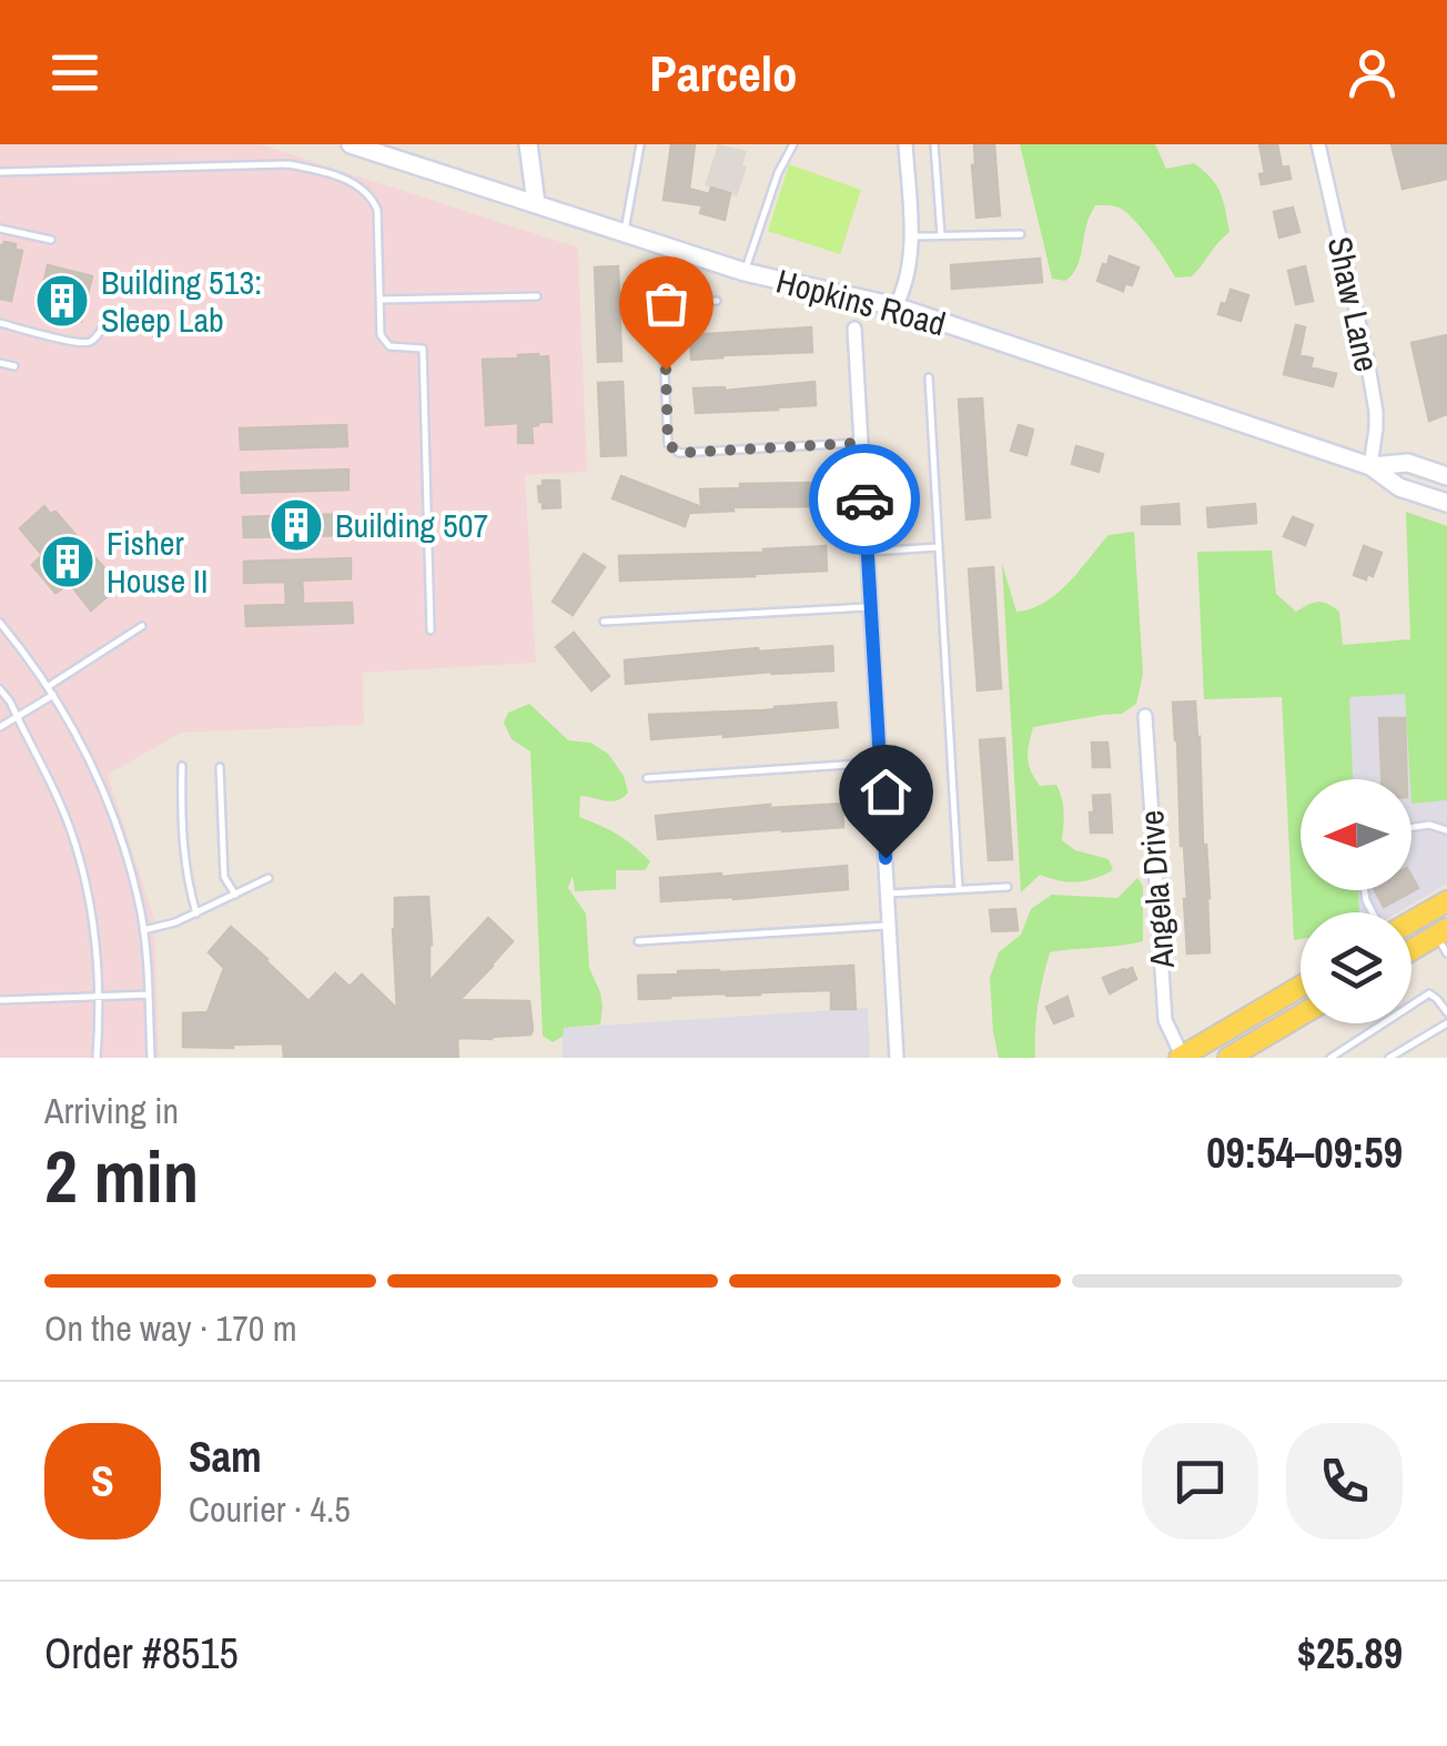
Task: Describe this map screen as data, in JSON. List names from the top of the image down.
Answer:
{
  "streets": {
    "main road": ["Hopkins Road"],
    "street": ["Shaw Lane", "Angela Drive"]
  },
  "crossings": [
    ["Hopkins Road", "Shaw Lane"]
  ],
  "places": {
    "building": ["Building 513: Sleep Lab", "Building 507", "Fisher House II"]
  },
  "north": "left",
  "page": {
    "header": "Parcelo",
    "heading": ["2 min", "Arriving in", "09:54–09:59"],
    "panel": [
      "Sam",
      "Courier · 4.5",
      "Order #8515",
      "$25.89"
    ],
    "bar": "On the way · 170 m",
    "round": "S"
  }
}
